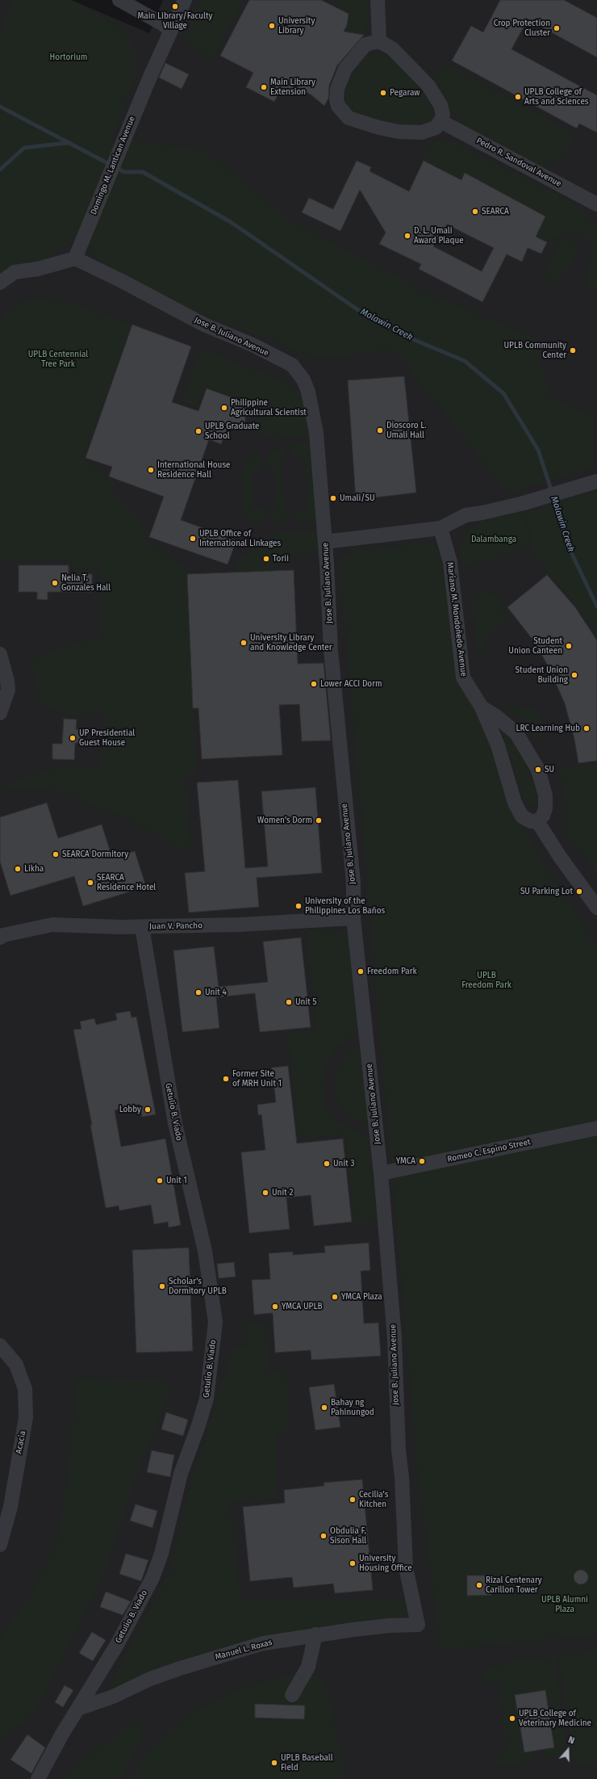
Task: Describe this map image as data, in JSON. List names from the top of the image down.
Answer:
{
  "streets": {
    "street": [
      "Pedro R. Sandoval Avenue",
      "Domingo M. Lantican Avenue",
      "Jose B. Juliano Avenue",
      "Mariano M. Mondoñedo Avenue",
      "Juan V. Pancho",
      "Getulio B. Viado",
      "Romeo C. Espino Street",
      "Acacia",
      "Manuel L. Roxas"
    ]
  },
  "crossings": [
    ["Domingo M. Lantican Avenue", "Jose B. Juliano Avenue"],
    ["Jose B. Juliano Avenue", "Juan V. Pancho"],
    ["Jose B. Juliano Avenue", "Romeo C. Espino Street"],
    ["Jose B. Juliano Avenue", "Manuel L. Roxas"],
    ["Juan V. Pancho", "Getulio B. Viado"],
    ["Getulio B. Viado", "Manuel L. Roxas"]
  ],
  "water": ["Molawin Creek"],
  "parks": [
    "Hortorium",
    "UPLB Centennial Tree Park",
    "Dalambanga",
    "UPLB Freedom Park",
    "UPLB Alumni Plaza"
  ],
  "places": [
    "Main Library/Faculty Village",
    "University Library",
    "Crop Protection Cluster",
    "Main Library Extension",
    "Pegaraw",
    "UPLB College of Arts and Sciences",
    "SEARCA",
    "D. L. Umali Award Plaque",
    "UPLB Community Center",
    "Philippine Agricultural Scientist",
    "Dioscoro L. Umali Hall",
    "UPLB Graduate School",
    "International House Residence Hall",
    "Umali/SU",
    "UPLB Office of International Linkages",
    "Torii",
    "Nelia T. Gonzales Hall",
    "University Library and Knowledge Center",
    "Student Union Canteen",
    "Student Union Building",
    "Lower ACCI Dorm",
    "LRC Learning Hub",
    "UP Presidential Guest House",
    "SU",
    "Women's Dorm",
    "SEARCA Dormitory",
    "Likha",
    "SEARCA Residence Hotel",
    "SU Parking Lot",
    "University of the Philippines Los Baños",
    "Freedom Park",
    "Unit 4",
    "Unit 5",
    "Former Site of MRH Unit 1",
    "Lobby",
    "YMCA",
    "Unit 3",
    "Unit 1",
    "Unit 2",
    "Scholar's Dormitory UPLB",
    "YMCA Plaza",
    "YMCA UPLB",
    "Bahay ng Pahinungod",
    "Cecilia's Kitchen",
    "Obdulia F. Sison Hall",
    "University Housing Office",
    "Rizal Centenary Carillon Tower",
    "UPLB College of Veterinary Medicine",
    "UPLB Baseball Field"
  ],
  "north": "top"
}
